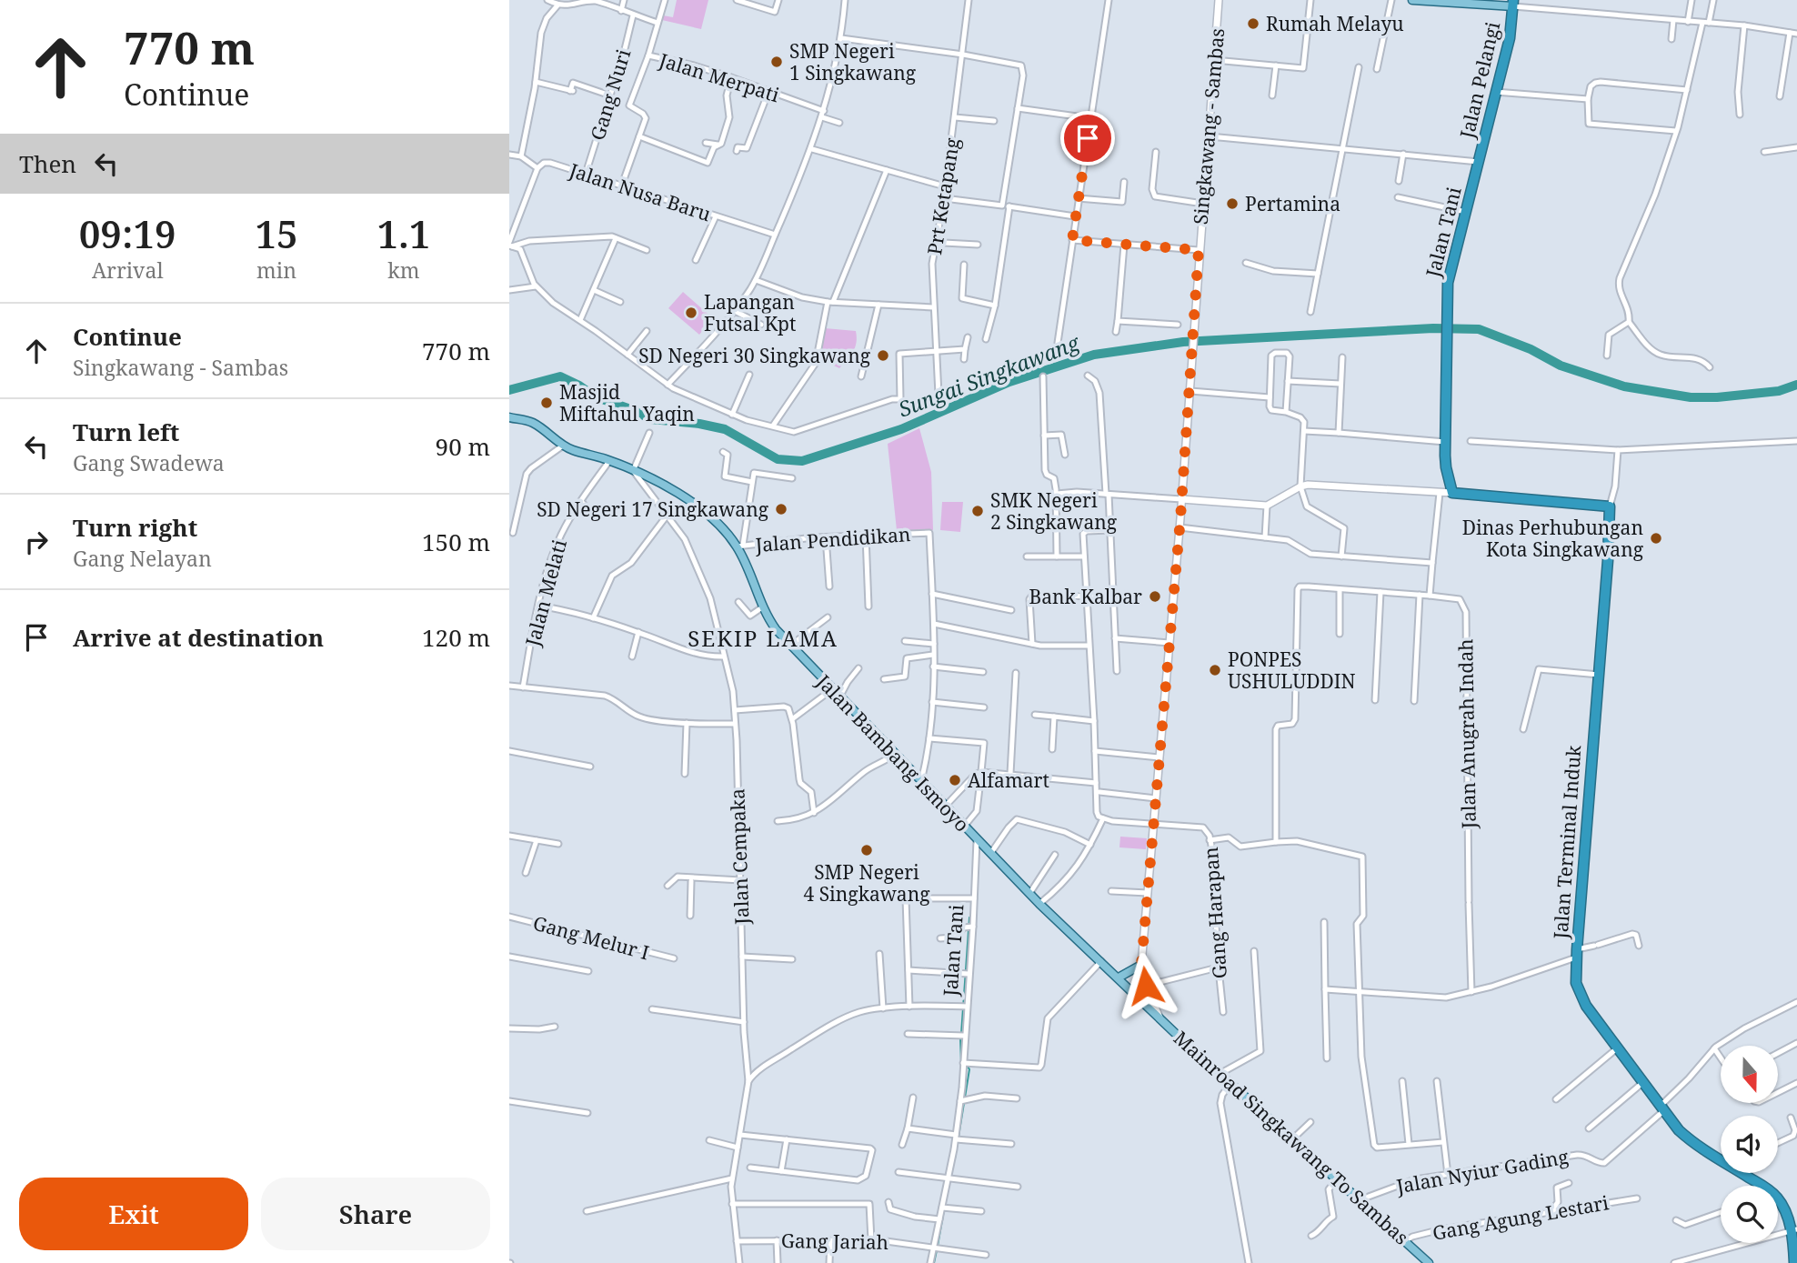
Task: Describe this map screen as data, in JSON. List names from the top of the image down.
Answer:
{
  "streets": {
    "highway": ["Jalan Pelangi", "Jalan Tani", "Jalan Terminal Induk"],
    "main road": ["Jalan Bambang Ismoyo", "Mainroad Singkawang To Sambas"],
    "street": [
      "Jalan Merpati",
      "Gang Nuri",
      "Singkawang - Sambas",
      "Jalan Nusa Baru",
      "Prt Ketapang",
      "Jalan Pendidikan",
      "Jalan Melati",
      "Jalan Anugrah Indah",
      "Jalan Cempaka",
      "Gang Harapan",
      "Gang Melur I",
      "Jalan Nyiur Gading",
      "Gang Agung Lestari",
      "Gang Jariah"
    ]
  },
  "crossings": [
    ["Jalan Merpati", "Gang Nuri"],
    ["Jalan Pelangi", "Jalan Tani"],
    ["Gang Nuri", "Jalan Nusa Baru"],
    ["Singkawang - Sambas", "Mainroad Singkawang To Sambas"],
    ["Jalan Tani", "Jalan Bambang Ismoyo"],
    ["Jalan Tani", "Gang Jariah"],
    ["Jalan Pendidikan", "Jalan Bambang Ismoyo"],
    ["Jalan Melati", "Jalan Bambang Ismoyo"],
    ["Jalan Bambang Ismoyo", "Jalan Cempaka"],
    ["Jalan Bambang Ismoyo", "Mainroad Singkawang To Sambas"],
    ["Jalan Terminal Induk", "Jalan Nyiur Gading"],
    ["Jalan Cempaka", "Gang Jariah"],
    ["Gang Harapan", "Mainroad Singkawang To Sambas"],
    ["Mainroad Singkawang To Sambas", "Jalan Nyiur Gading"],
    ["Mainroad Singkawang To Sambas", "Gang Agung Lestari"]
  ],
  "districts": ["SEKIP LAMA"],
  "water": ["Sungai Singkawang"],
  "places": [
    "Rumah Melayu",
    "SMP Negeri 1 Singkawang",
    "Pertamina",
    "Lapangan Futsal Kpt",
    "SD Negeri 30 Singkawang",
    "Masjid Miftahul Yaqin",
    "SD Negeri 17 Singkawang",
    "SMK Negeri 2 Singkawang",
    "Dinas Perhubungan Kota Singkawang",
    "Bank Kalbar",
    "PONPES USHULUDDIN",
    "Alfamart",
    "SMP Negeri 4 Singkawang"
  ],
  "north": "bottom",
  "page": {
    "turn": ["770 m", "Continue"],
    "then": "Then",
    "eta": [
      "09:19",
      "Arrival",
      "15",
      "min",
      "1.1",
      "km"
    ],
    "list": [
      {
        "name": "Continue",
        "note": "Singkawang - Sambas",
        "value": "770 m"
      },
      {
        "name": "Turn left",
        "note": "Gang Swadewa",
        "value": "90 m"
      },
      {
        "name": "Turn right",
        "note": "Gang Nelayan",
        "value": "150 m"
      },
      {
        "name": "Arrive at destination",
        "value": "120 m"
      }
    ],
    "buttons": ["Exit", "Share"]
  }
}
